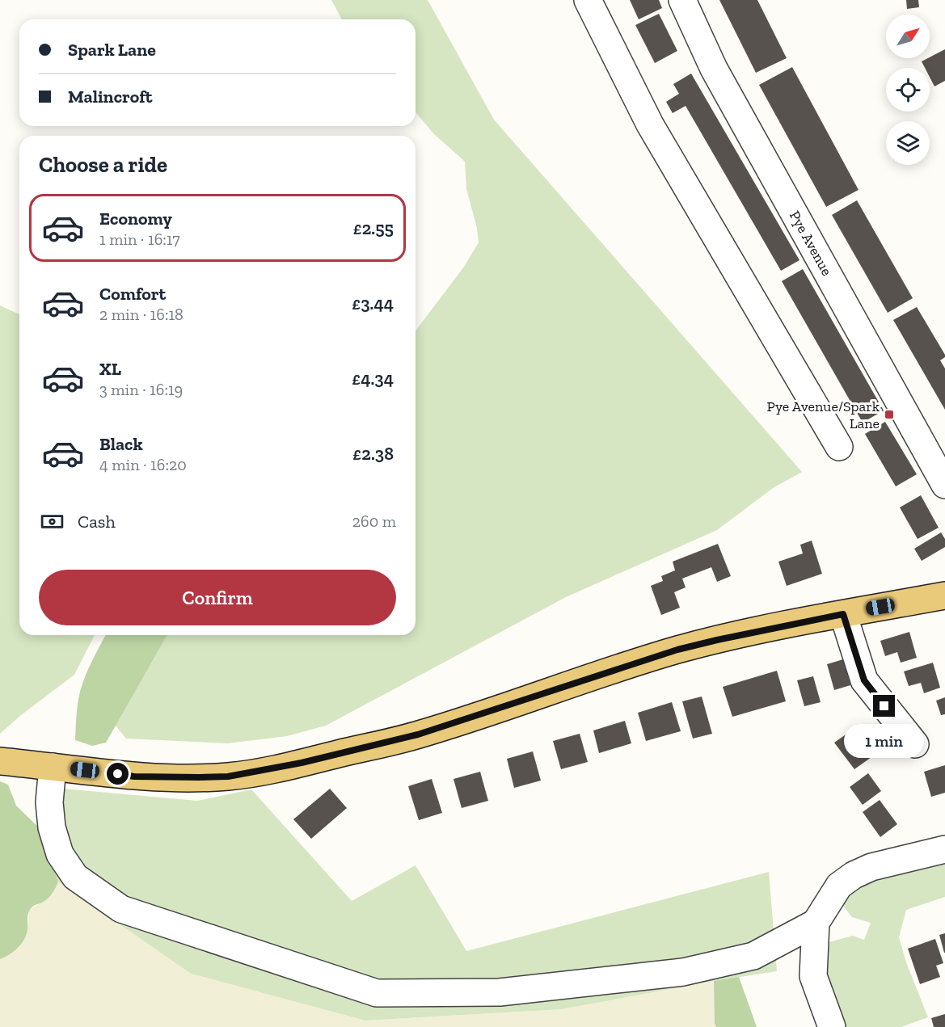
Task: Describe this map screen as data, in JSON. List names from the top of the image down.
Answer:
{
  "streets": {
    "street": ["Pye Avenue"]
  },
  "places": {
    "transit": ["Pye Avenue/Spark Lane"]
  },
  "north": "top right",
  "page": {
    "banner": ["Spark Lane", "Malincroft"],
    "heading": "Choose a ride",
    "list": [
      {
        "name": "Economy",
        "note": "1 min · 16:17",
        "value": "£2.55"
      },
      {
        "name": "Comfort",
        "note": "2 min · 16:18",
        "value": "£3.44"
      },
      {
        "name": "XL",
        "note": "3 min · 16:19",
        "value": "£4.34"
      },
      {
        "name": "Black",
        "note": "4 min · 16:20",
        "value": "£2.38"
      }
    ],
    "pay": ["Cash", "260 m"],
    "buttons": "Confirm",
    "bubble": "1 min"
  }
}
